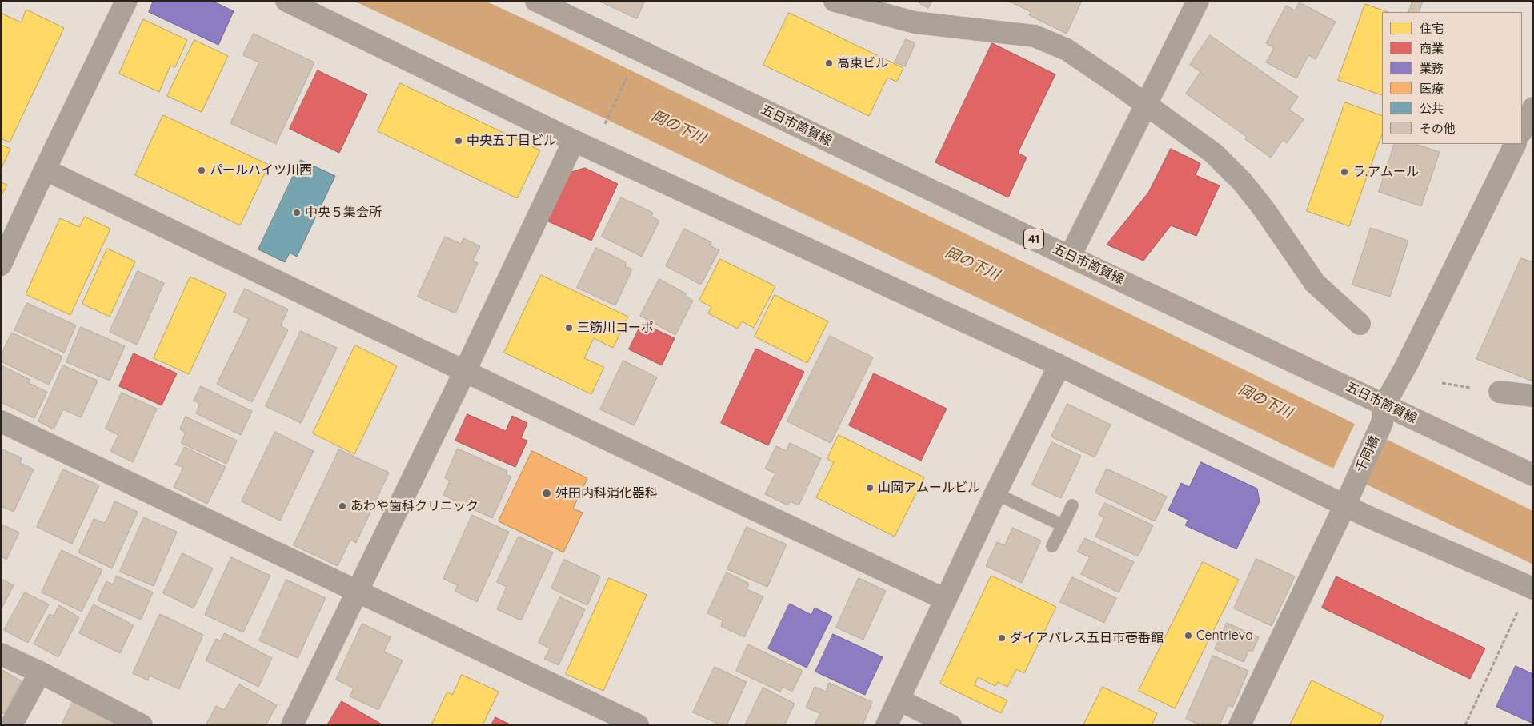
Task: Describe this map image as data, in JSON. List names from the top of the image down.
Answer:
{
  "streets": {
    "main road": ["五日市筒賀線", "41"],
    "street": ["千同橋"]
  },
  "crossings": [
    ["五日市筒賀線", "千同橋"]
  ],
  "water": ["岡の下川"],
  "places": [
    "高東ビル",
    "中央五丁目ビル",
    "パールハイツ川西",
    "ラ.アムール",
    "中央５集会所",
    "三筋川コーポ",
    "山岡アムールビル",
    "舛田内科消化器科",
    "あわや歯科クリニック",
    "Centrieva",
    "ダイアパレス五日市壱番館"
  ],
  "legend": [
    "住宅",
    "商業",
    "業務",
    "医療",
    "公共",
    "その他"
  ]
}
